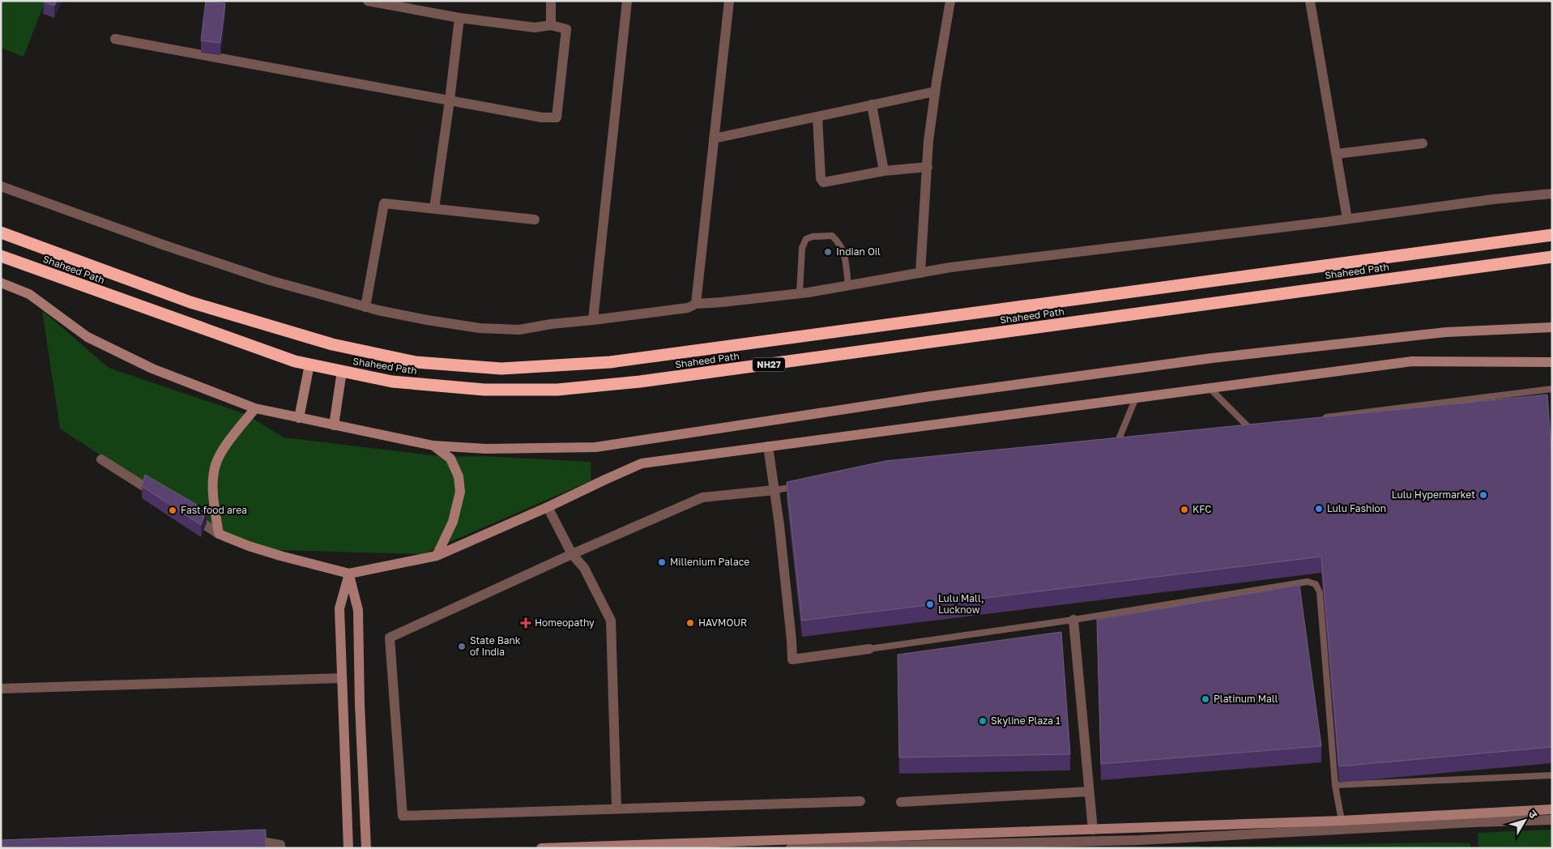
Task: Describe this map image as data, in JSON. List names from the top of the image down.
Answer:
{
  "streets": {
    "highway": ["Shaheed Path", "NH27"]
  },
  "places": {
    "other": [
      "Indian Oil",
      "Lulu Hypermarket",
      "Lulu Fashion",
      "KFC",
      "Fast food area",
      "Millenium Palace",
      "Lulu Mall, Lucknow",
      "HAVMOUR",
      "State Bank of India",
      "Platinum Mall",
      "Skyline Plaza 1"
    ],
    "health": ["Homeopathy"]
  },
  "north": "top right"
}
